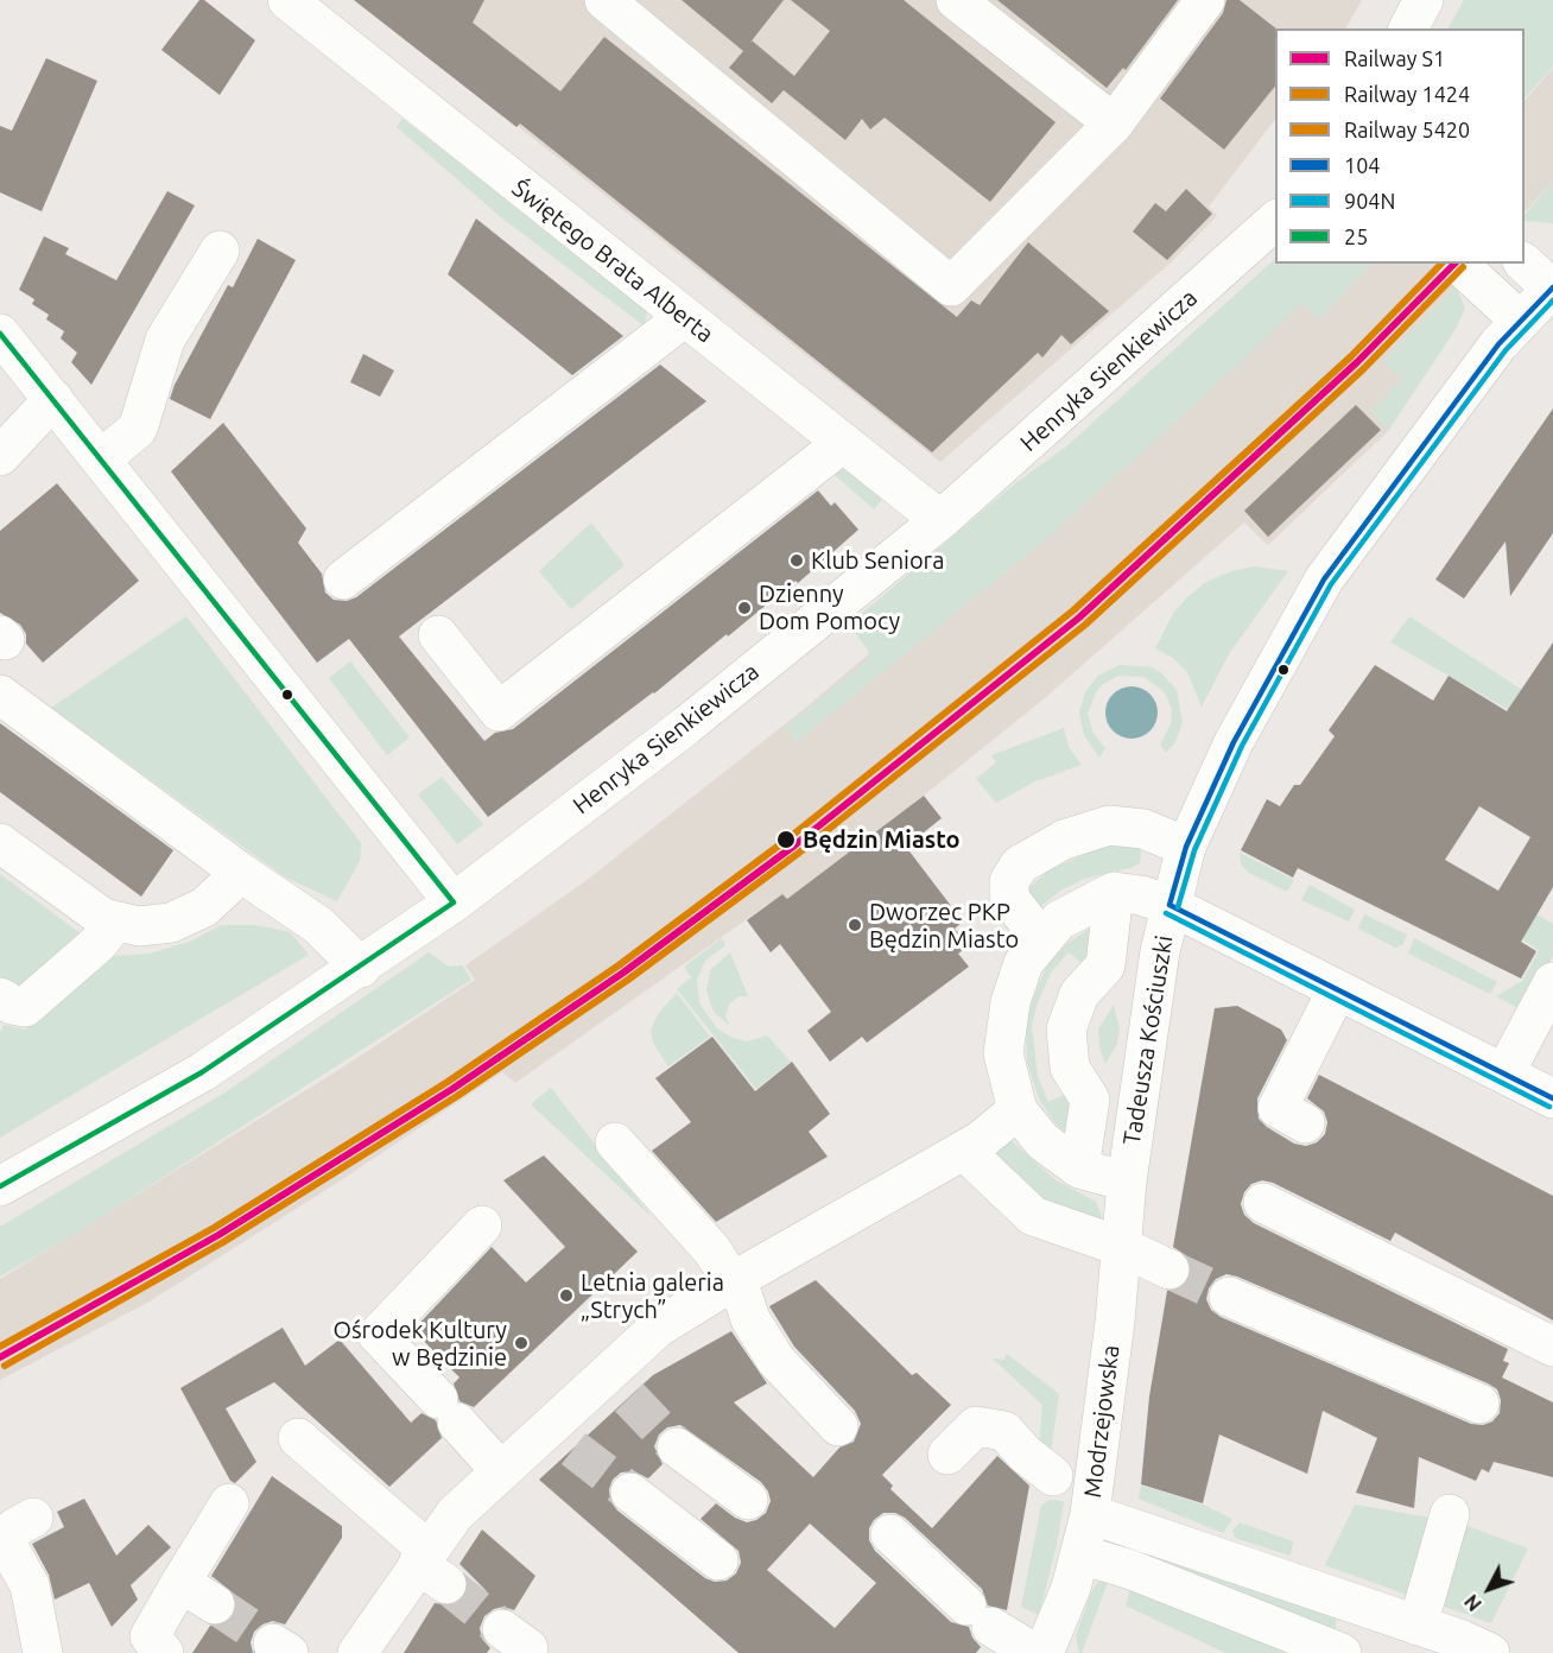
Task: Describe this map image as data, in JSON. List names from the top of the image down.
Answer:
{
  "streets": {
    "street": [
      "Świętego Brata Alberta",
      "Henryka Sienkiewicza",
      "Tadeusza Kościuszki",
      "Modrzejowska"
    ]
  },
  "crossings": [
    ["Świętego Brata Alberta", "Henryka Sienkiewicza"],
    ["Tadeusza Kościuszki", "Modrzejowska"]
  ],
  "places": [
    "Klub Seniora",
    "Dzienny Dom Pomocy",
    "Będzin Miasto",
    "Dworzec PKP Będzin Miasto",
    "Letnia galeria „Strych”",
    "Ośrodek Kultury w Będzinie"
  ],
  "lines": [
    "rail line S1",
    "rail line 5420",
    "rail line 1424",
    "transit line 104",
    "transit line 904N",
    "transit line 25"
  ],
  "legend": [
    "Railway S1",
    "Railway 1424",
    "Railway 5420",
    "104",
    "904N",
    "25"
  ],
  "north": "bottom left"
}
